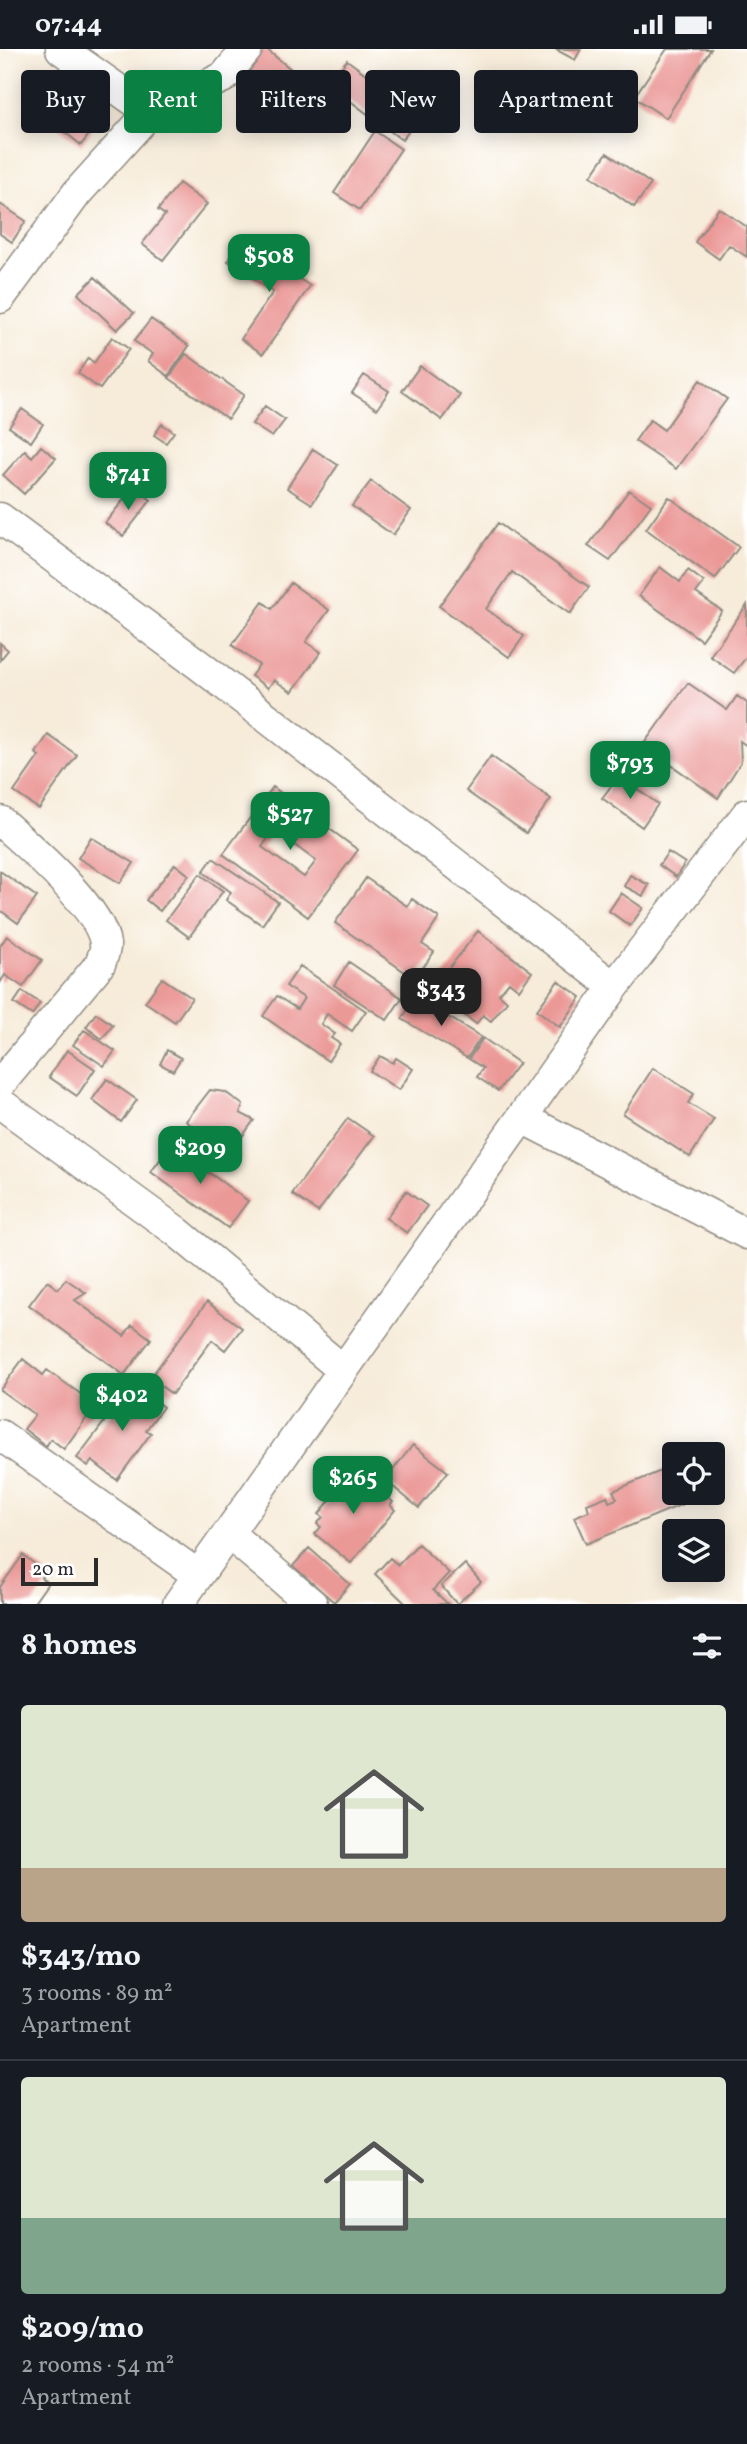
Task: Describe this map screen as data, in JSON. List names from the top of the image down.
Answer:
{
  "scale_bar": "20 m",
  "page": {
    "status": "07:44",
    "chip": [
      "Buy",
      "Rent",
      "Filters",
      "New",
      "Apartment"
    ],
    "price": [
      "$508",
      "$741",
      "$793",
      "$527",
      "$343",
      "$209",
      "$402",
      "$265"
    ],
    "scale": "20 m",
    "heading": "8 homes",
    "list": [
      {
        "name": "$343/mo",
        "note": "3 rooms · 89 m² · Apartment"
      },
      {
        "name": "$209/mo",
        "note": "2 rooms · 54 m² · Apartment"
      }
    ]
  }
}
